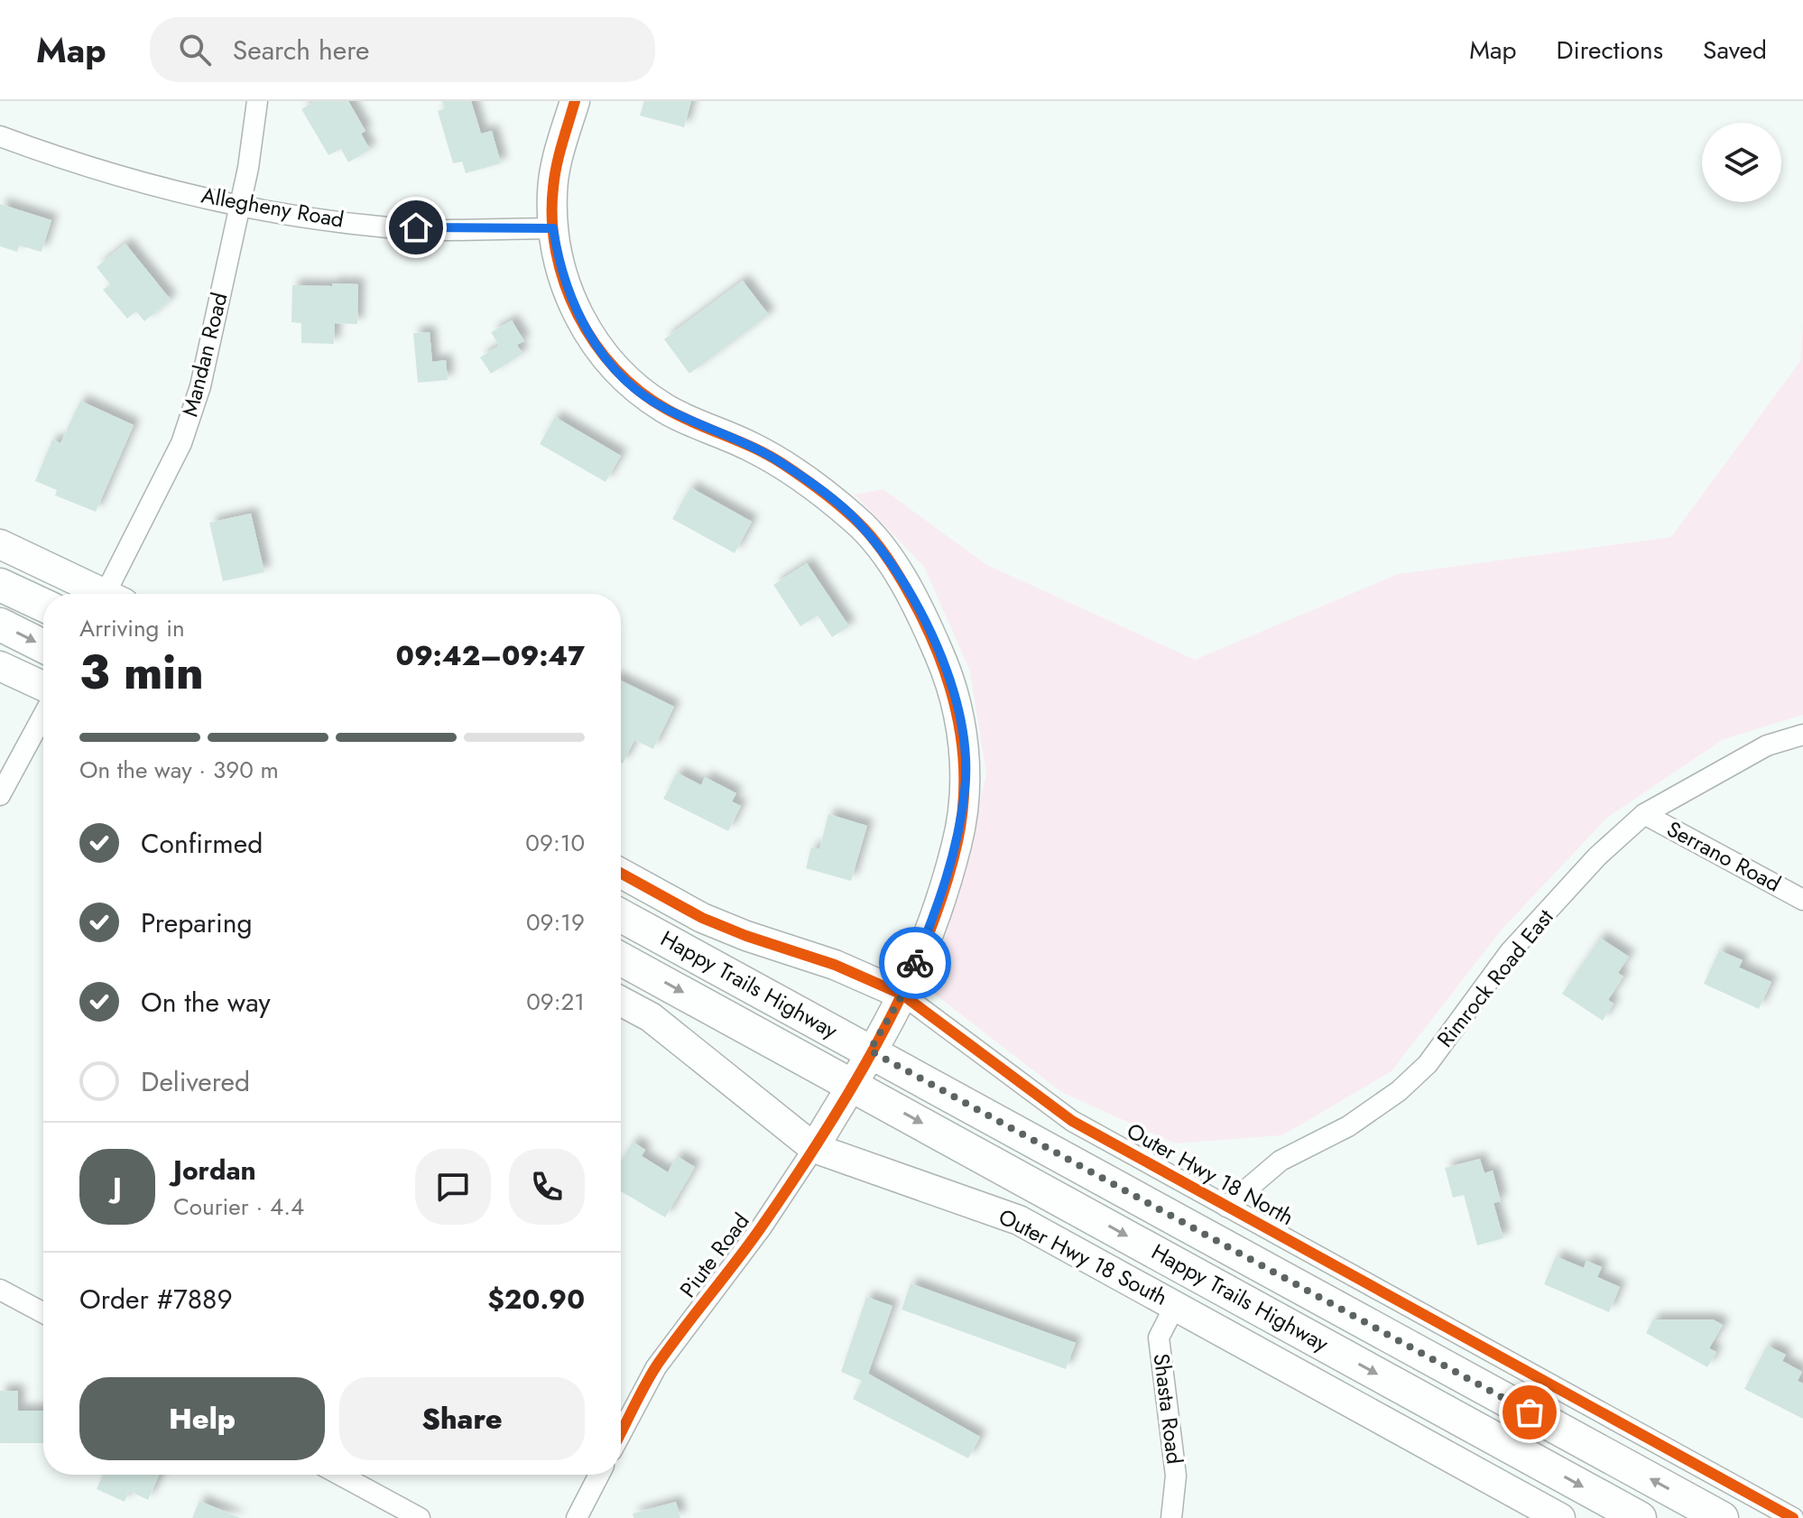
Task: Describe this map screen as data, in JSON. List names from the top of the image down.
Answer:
{
  "streets": {
    "main road": ["Happy Trails Highway"],
    "street": [
      "Allegheny Road",
      "Mandan Road",
      "Serrano Road",
      "Rimrock Road East",
      "Outer Hwy 18 North",
      "Piute Road",
      "Outer Hwy 18 South",
      "Shasta Road"
    ]
  },
  "crossings": [
    ["Allegheny Road", "Mandan Road"],
    ["Allegheny Road", "Piute Road"],
    ["Serrano Road", "Rimrock Road East"],
    ["Rimrock Road East", "Outer Hwy 18 North"],
    ["Happy Trails Highway", "Piute Road"],
    ["Outer Hwy 18 North", "Piute Road"],
    ["Piute Road", "Outer Hwy 18 South"],
    ["Outer Hwy 18 South", "Shasta Road"]
  ],
  "page": {
    "header": "Map",
    "search": "Search here",
    "nav": ["Map", "Directions", "Saved"],
    "heading": ["3 min", "Arriving in", "09:42–09:47"],
    "panel": [
      "Jordan",
      "Courier · 4.4",
      "Order #7889",
      "$20.90"
    ],
    "bar": "On the way · 390 m",
    "list": [
      ["Confirmed", "09:10"],
      ["Preparing", "09:19"],
      ["On the way", "09:21"],
      "Delivered"
    ],
    "round": "J",
    "buttons": ["Help", "Share"]
  }
}
